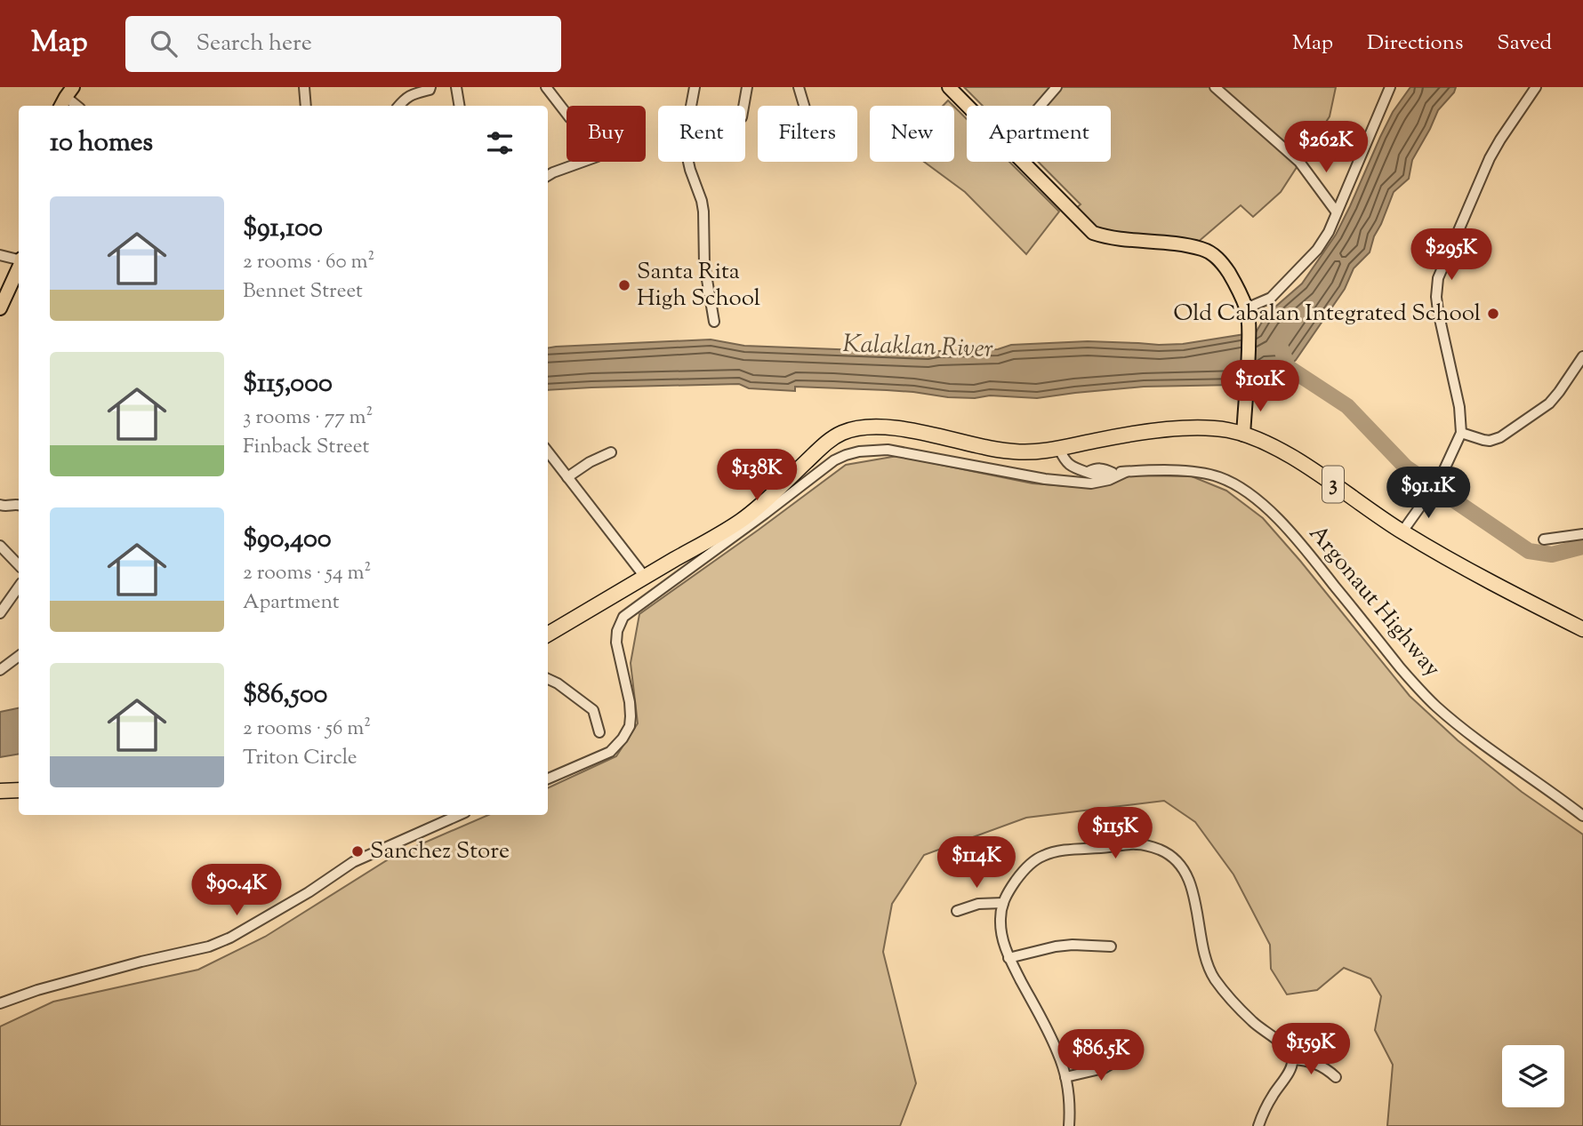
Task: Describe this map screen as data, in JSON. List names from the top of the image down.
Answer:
{
  "streets": {
    "highway": ["3"],
    "street": ["Argonaut Highway"]
  },
  "crossings": [
    ["3", "Argonaut Highway"]
  ],
  "water": ["Kalaklan River"],
  "places": ["Santa Rita High School", "Old Cabalan Integrated School", "Sanchez Store"],
  "page": {
    "header": "Map",
    "search": "Search here",
    "nav": ["Map", "Directions", "Saved"],
    "chip": [
      "Buy",
      "Rent",
      "Filters",
      "New",
      "Apartment"
    ],
    "heading": "10 homes",
    "price": [
      "$262K",
      "$295K",
      "$101K",
      "$138K",
      "$91.1K",
      "$115K",
      "$114K",
      "$90.4K",
      "$159K",
      "$86.5K"
    ],
    "list": [
      {
        "name": "$91,100",
        "note": "2 rooms · 60 m² · Bennet Street"
      },
      {
        "name": "$115,000",
        "note": "3 rooms · 77 m² · Finback Street"
      },
      {
        "name": "$90,400",
        "note": "2 rooms · 54 m² · Apartment"
      },
      {
        "name": "$86,500",
        "note": "2 rooms · 56 m² · Triton Circle"
      }
    ]
  }
}
